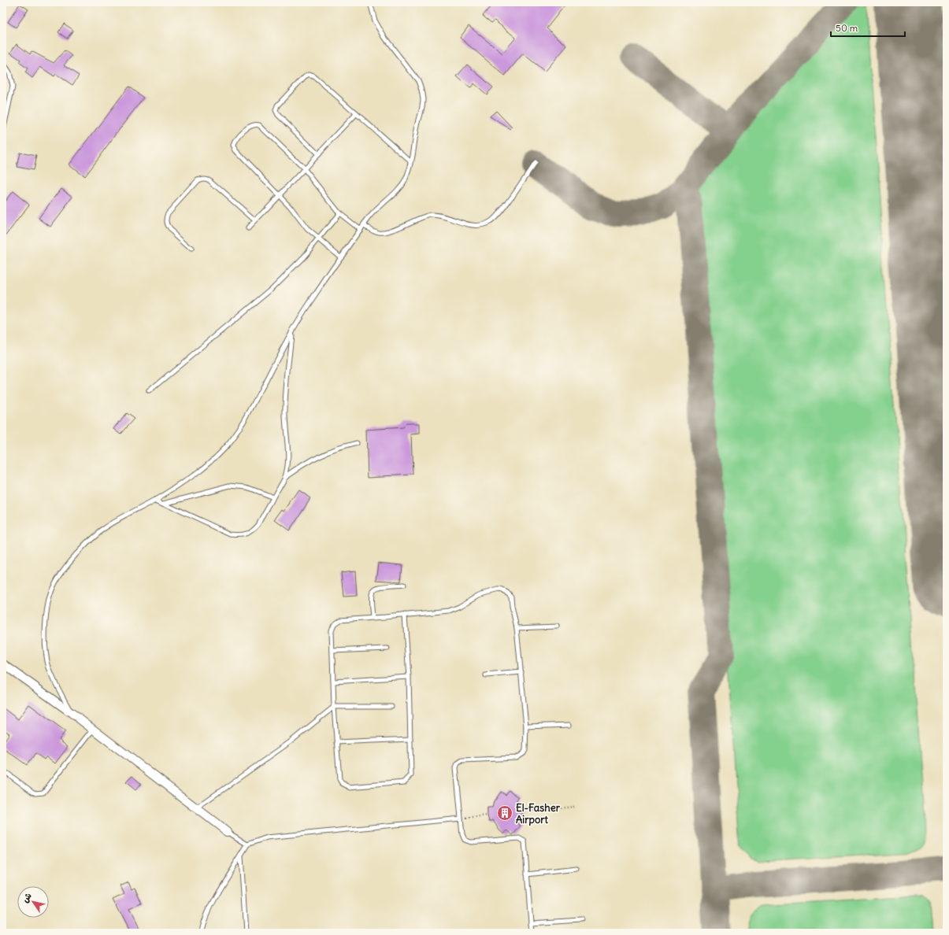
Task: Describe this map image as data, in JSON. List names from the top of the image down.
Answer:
{
  "places": {
    "building": ["El-Fasher Airport"]
  },
  "scale_bar": "50 m",
  "north": "top left"
}
